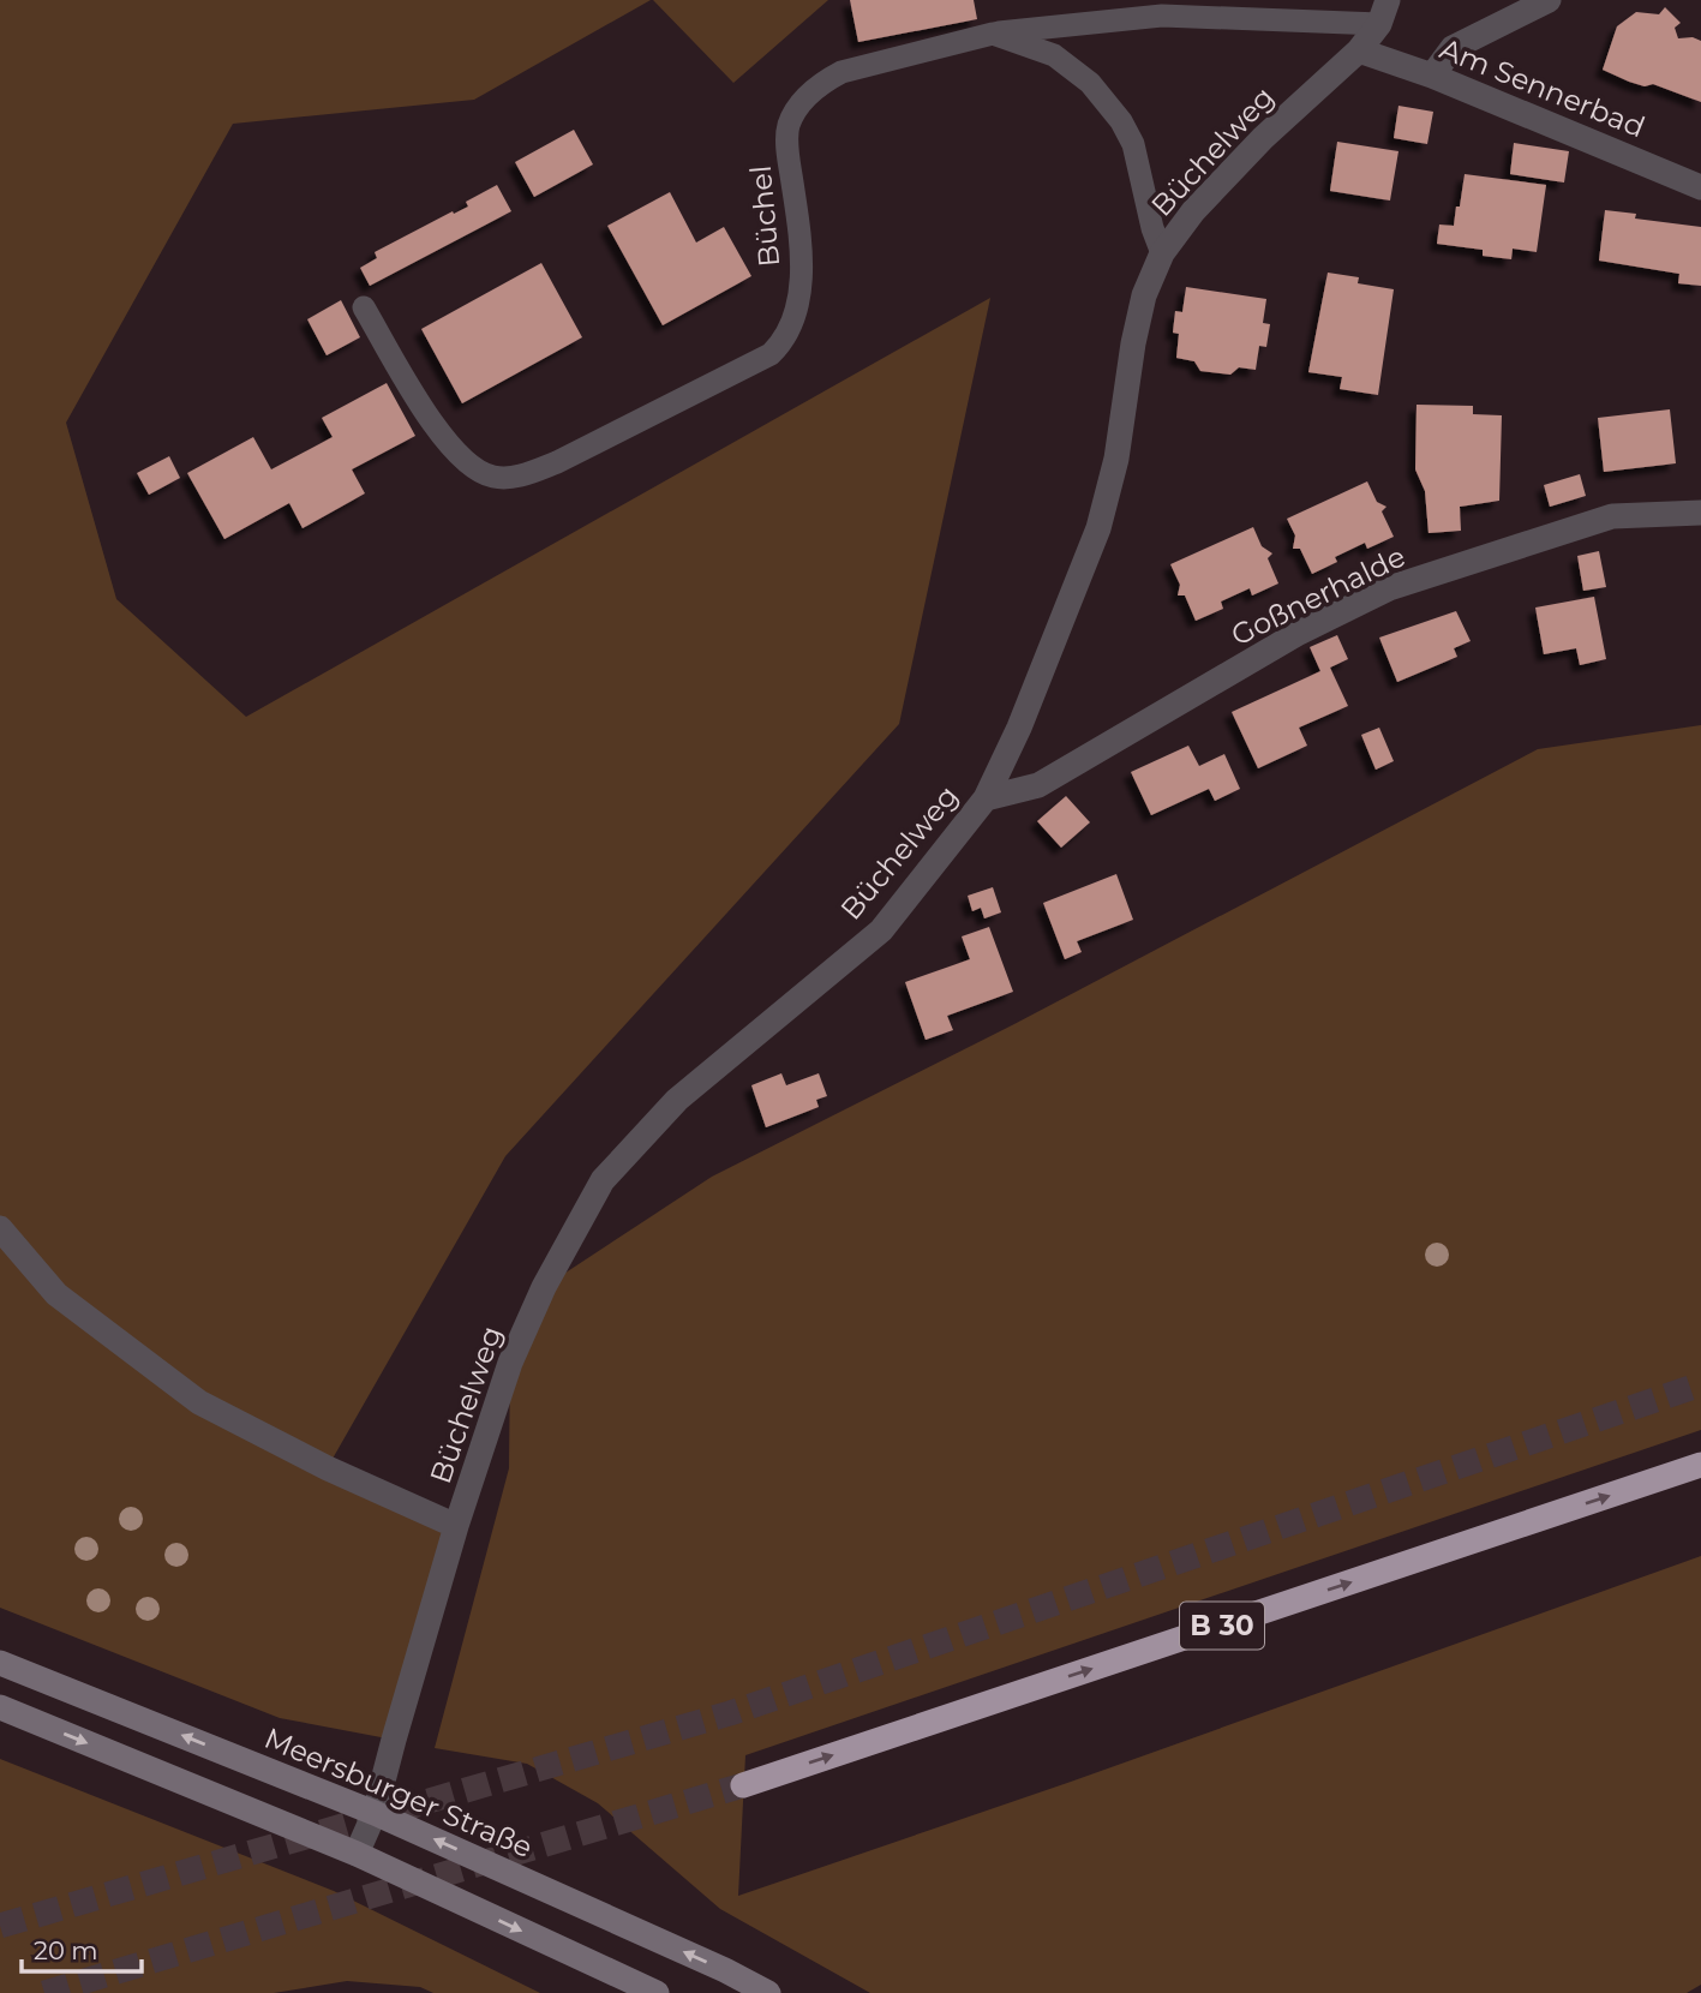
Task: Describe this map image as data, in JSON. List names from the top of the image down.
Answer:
{
  "streets": {
    "highway": ["B 30"],
    "street": [
      "Am Sennerbad",
      "Büchelweg",
      "Goßnerhalde",
      "Meersburger Straße"
    ],
    "lane": ["Büchel"]
  },
  "crossings": [
    ["Am Sennerbad", "Büchelweg"],
    ["Büchelweg", "Büchel"],
    ["Büchelweg", "Goßnerhalde"],
    ["Büchelweg", "Meersburger Straße"]
  ],
  "scale_bar": "20 m"
}
